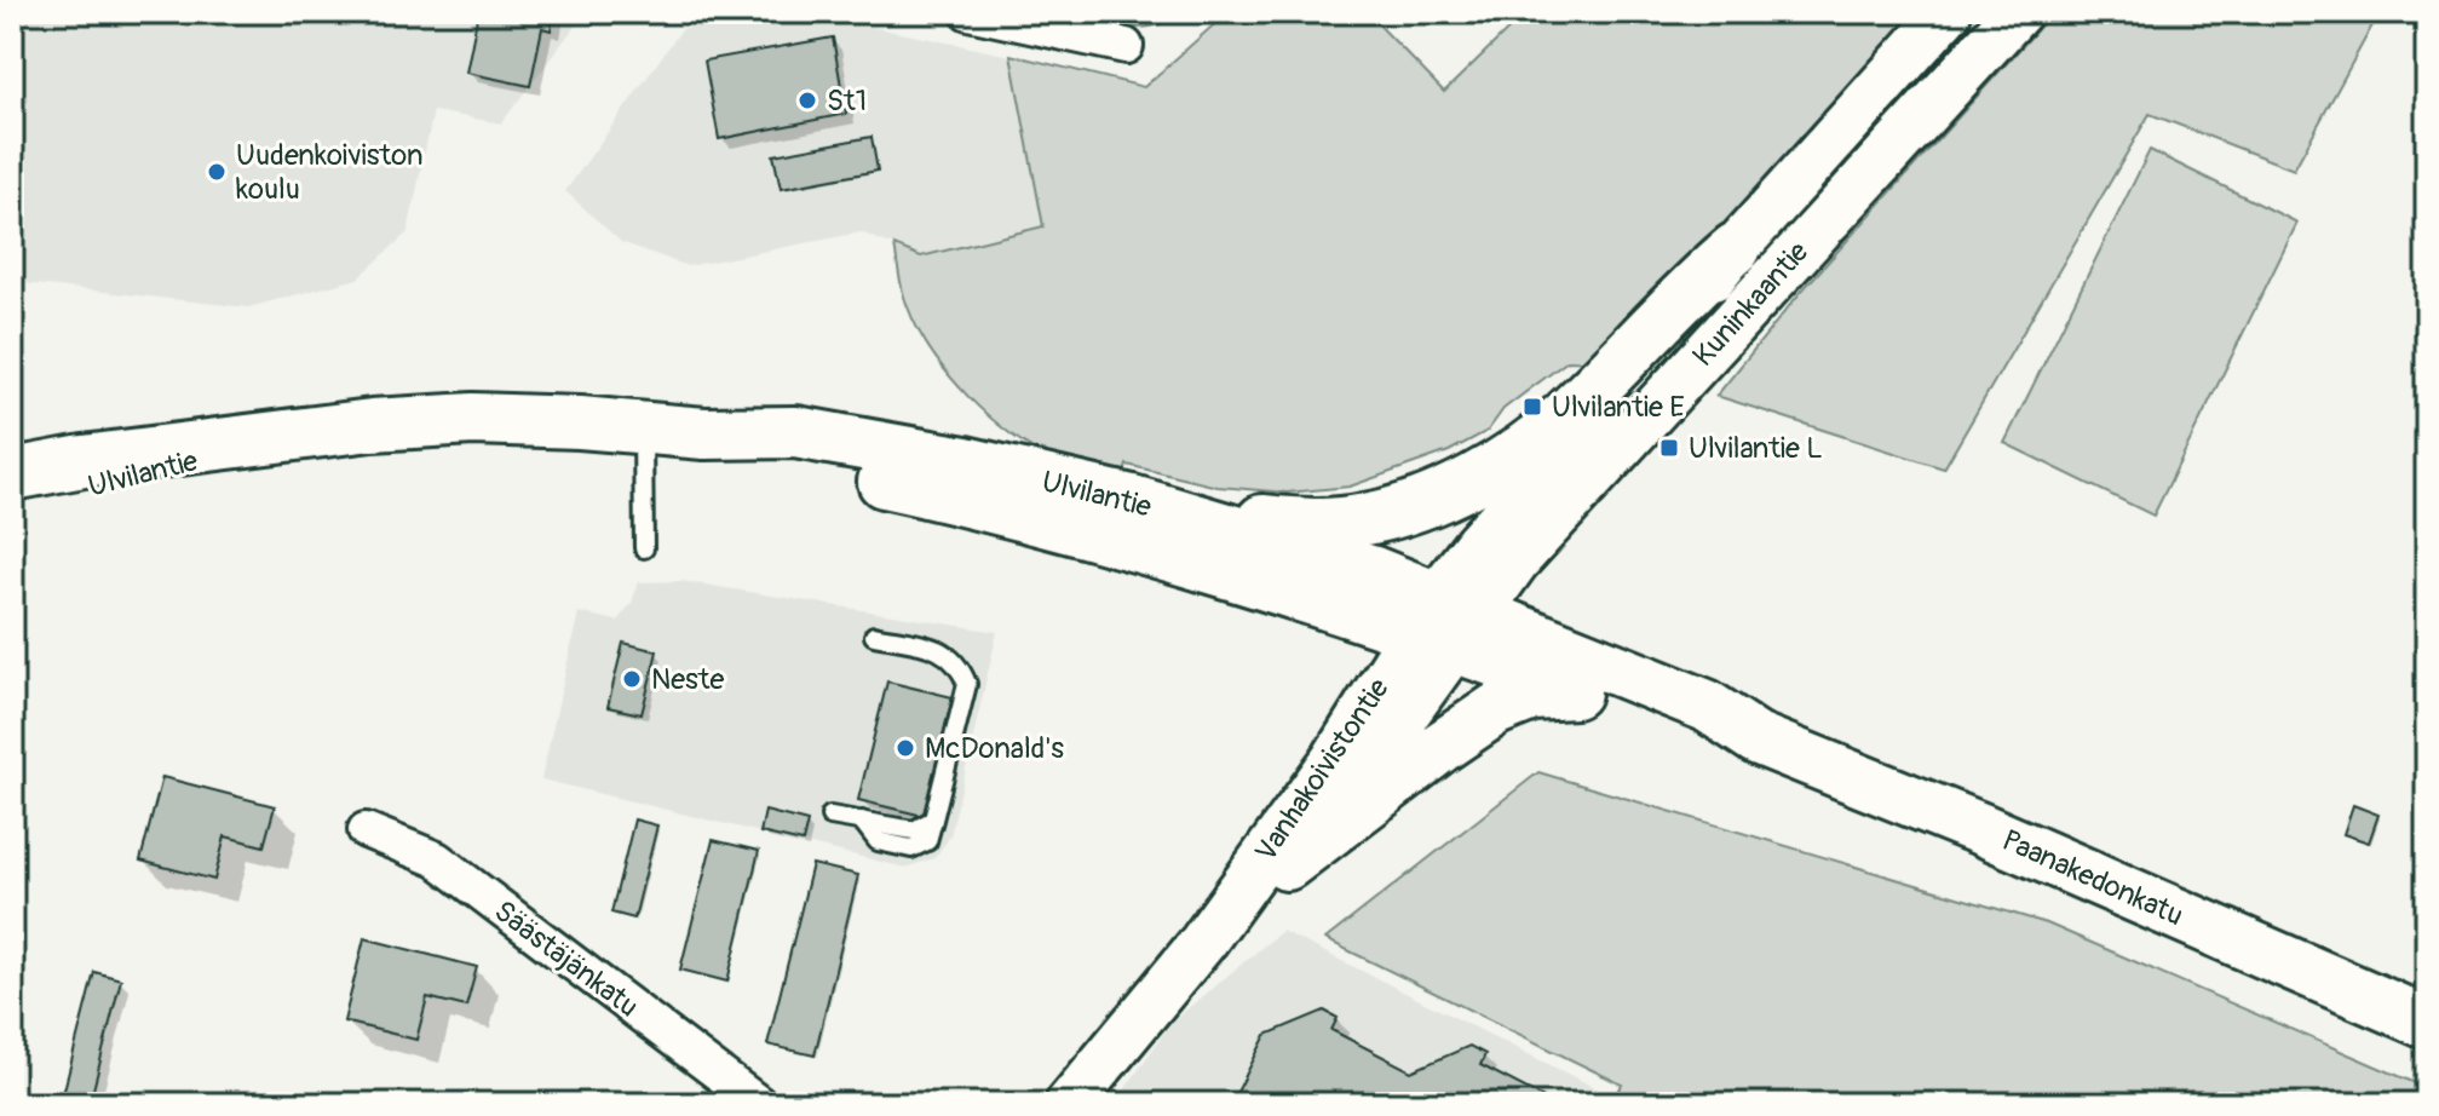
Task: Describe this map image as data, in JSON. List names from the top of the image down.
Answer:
{
  "streets": {
    "main road": [
      "Kuninkaantie",
      "Ulvilantie",
      "Vanhakoivistontie",
      "Paanakedonkatu"
    ],
    "street": ["Säästäjänkatu"]
  },
  "crossings": [
    ["Kuninkaantie", "Ulvilantie"],
    ["Kuninkaantie", "Vanhakoivistontie"],
    ["Kuninkaantie", "Paanakedonkatu"],
    ["Ulvilantie", "Vanhakoivistontie"],
    ["Ulvilantie", "Paanakedonkatu"],
    ["Vanhakoivistontie", "Paanakedonkatu"]
  ],
  "places": {
    "other": [
      "St1",
      "Uudenkoiviston koulu",
      "Neste",
      "McDonald's"
    ],
    "transit": ["Ulvilantie E", "Ulvilantie L"]
  }
}
